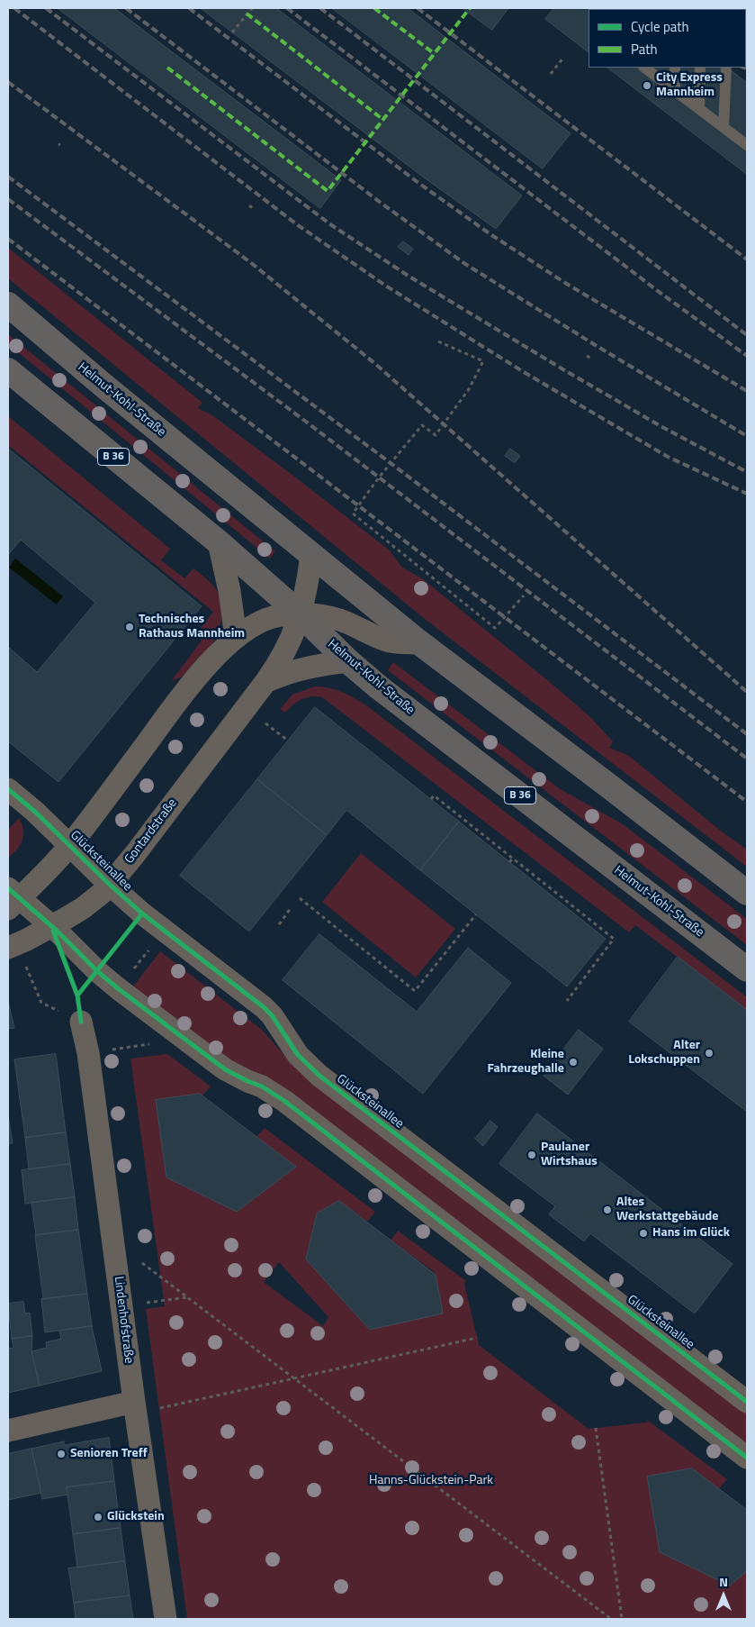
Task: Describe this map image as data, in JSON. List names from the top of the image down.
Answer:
{
  "streets": {
    "main road": ["Helmut-Kohl-Straße", "B 36"],
    "street": ["Gontardstraße", "Glücksteinallee", "Lindenhofstraße"]
  },
  "crossings": [
    ["Helmut-Kohl-Straße", "Gontardstraße"],
    ["Gontardstraße", "Glücksteinallee"]
  ],
  "parks": ["Hanns-Glückstein-Park"],
  "places": [
    "City Express Mannheim",
    "Technisches Rathaus Mannheim",
    "Alter Lokschuppen",
    "Kleine Fahrzeughalle",
    "Paulaner Wirtshaus",
    "Altes Werkstattgebäude",
    "Hans im Glück",
    "Senioren Treff",
    "Glückstein"
  ],
  "legend": ["Cycle path", "Path"],
  "north": "top"
}
